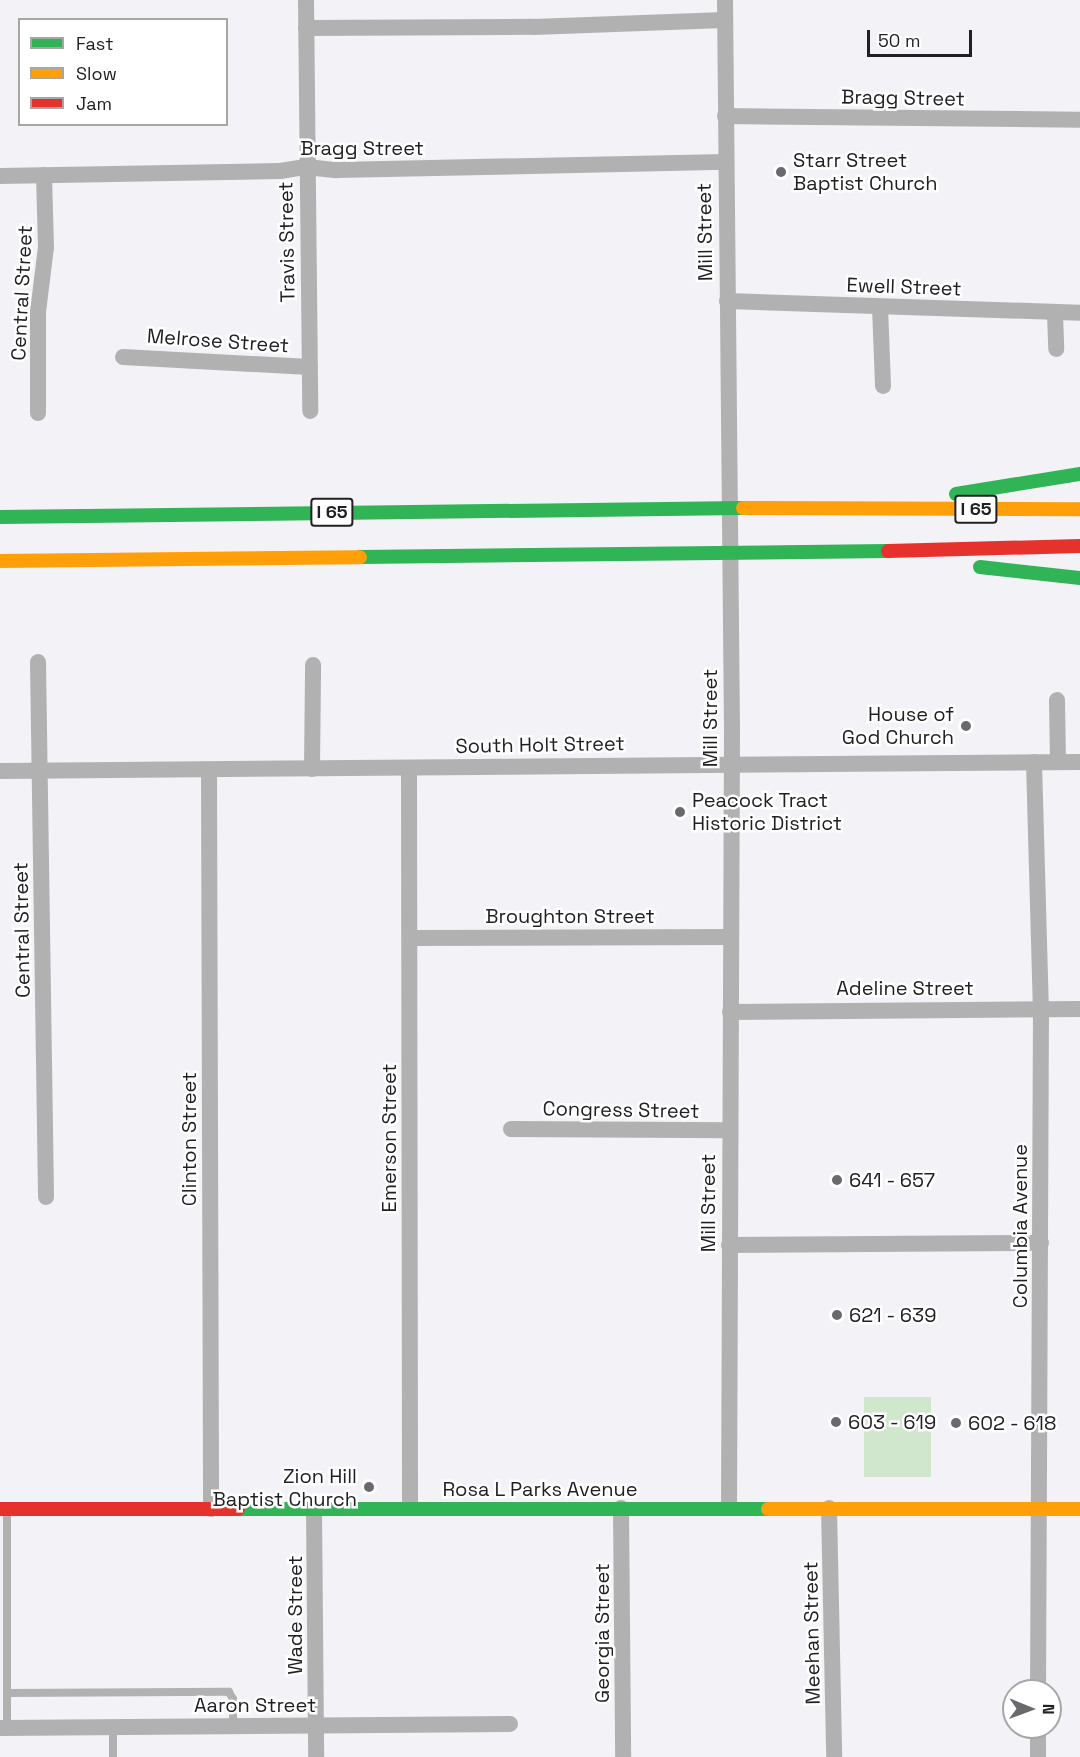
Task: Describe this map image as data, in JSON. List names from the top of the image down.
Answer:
{
  "streets": {
    "main road": ["I 65", "Rosa L Parks Avenue"],
    "street": [
      "Bragg Street",
      "Mill Street",
      "Travis Street",
      "Ewell Street",
      "Central Street",
      "Melrose Street",
      "South Holt Street",
      "Broughton Street",
      "Adeline Street",
      "Congress Street",
      "Emerson Street",
      "Clinton Street",
      "Columbia Avenue",
      "Wade Street",
      "Georgia Street",
      "Meehan Street",
      "Aaron Street"
    ]
  },
  "crossings": [
    ["Bragg Street", "Mill Street"],
    ["Bragg Street", "Travis Street"],
    ["Bragg Street", "Central Street"],
    ["Mill Street", "Ewell Street"],
    ["Mill Street", "South Holt Street"],
    ["Mill Street", "Broughton Street"],
    ["Mill Street", "Adeline Street"],
    ["Mill Street", "Congress Street"],
    ["Mill Street", "Rosa L Parks Avenue"],
    ["Travis Street", "Melrose Street"],
    ["Central Street", "South Holt Street"],
    ["South Holt Street", "Emerson Street"],
    ["South Holt Street", "Clinton Street"],
    ["South Holt Street", "Columbia Avenue"],
    ["Broughton Street", "Emerson Street"],
    ["Adeline Street", "Columbia Avenue"],
    ["Emerson Street", "Rosa L Parks Avenue"],
    ["Clinton Street", "Rosa L Parks Avenue"],
    ["Columbia Avenue", "Rosa L Parks Avenue"],
    ["Rosa L Parks Avenue", "Wade Street"],
    ["Rosa L Parks Avenue", "Georgia Street"],
    ["Rosa L Parks Avenue", "Meehan Street"],
    ["Wade Street", "Aaron Street"]
  ],
  "places": [
    "Starr Street Baptist Church",
    "House of God Church",
    "Peacock Tract Historic District",
    "641 - 657",
    "621 - 639",
    "603 - 619",
    "602 - 618",
    "Zion Hill Baptist Church"
  ],
  "legend": ["Fast", "Slow", "Jam"],
  "scale_bar": "50 m",
  "north": "right"
}
